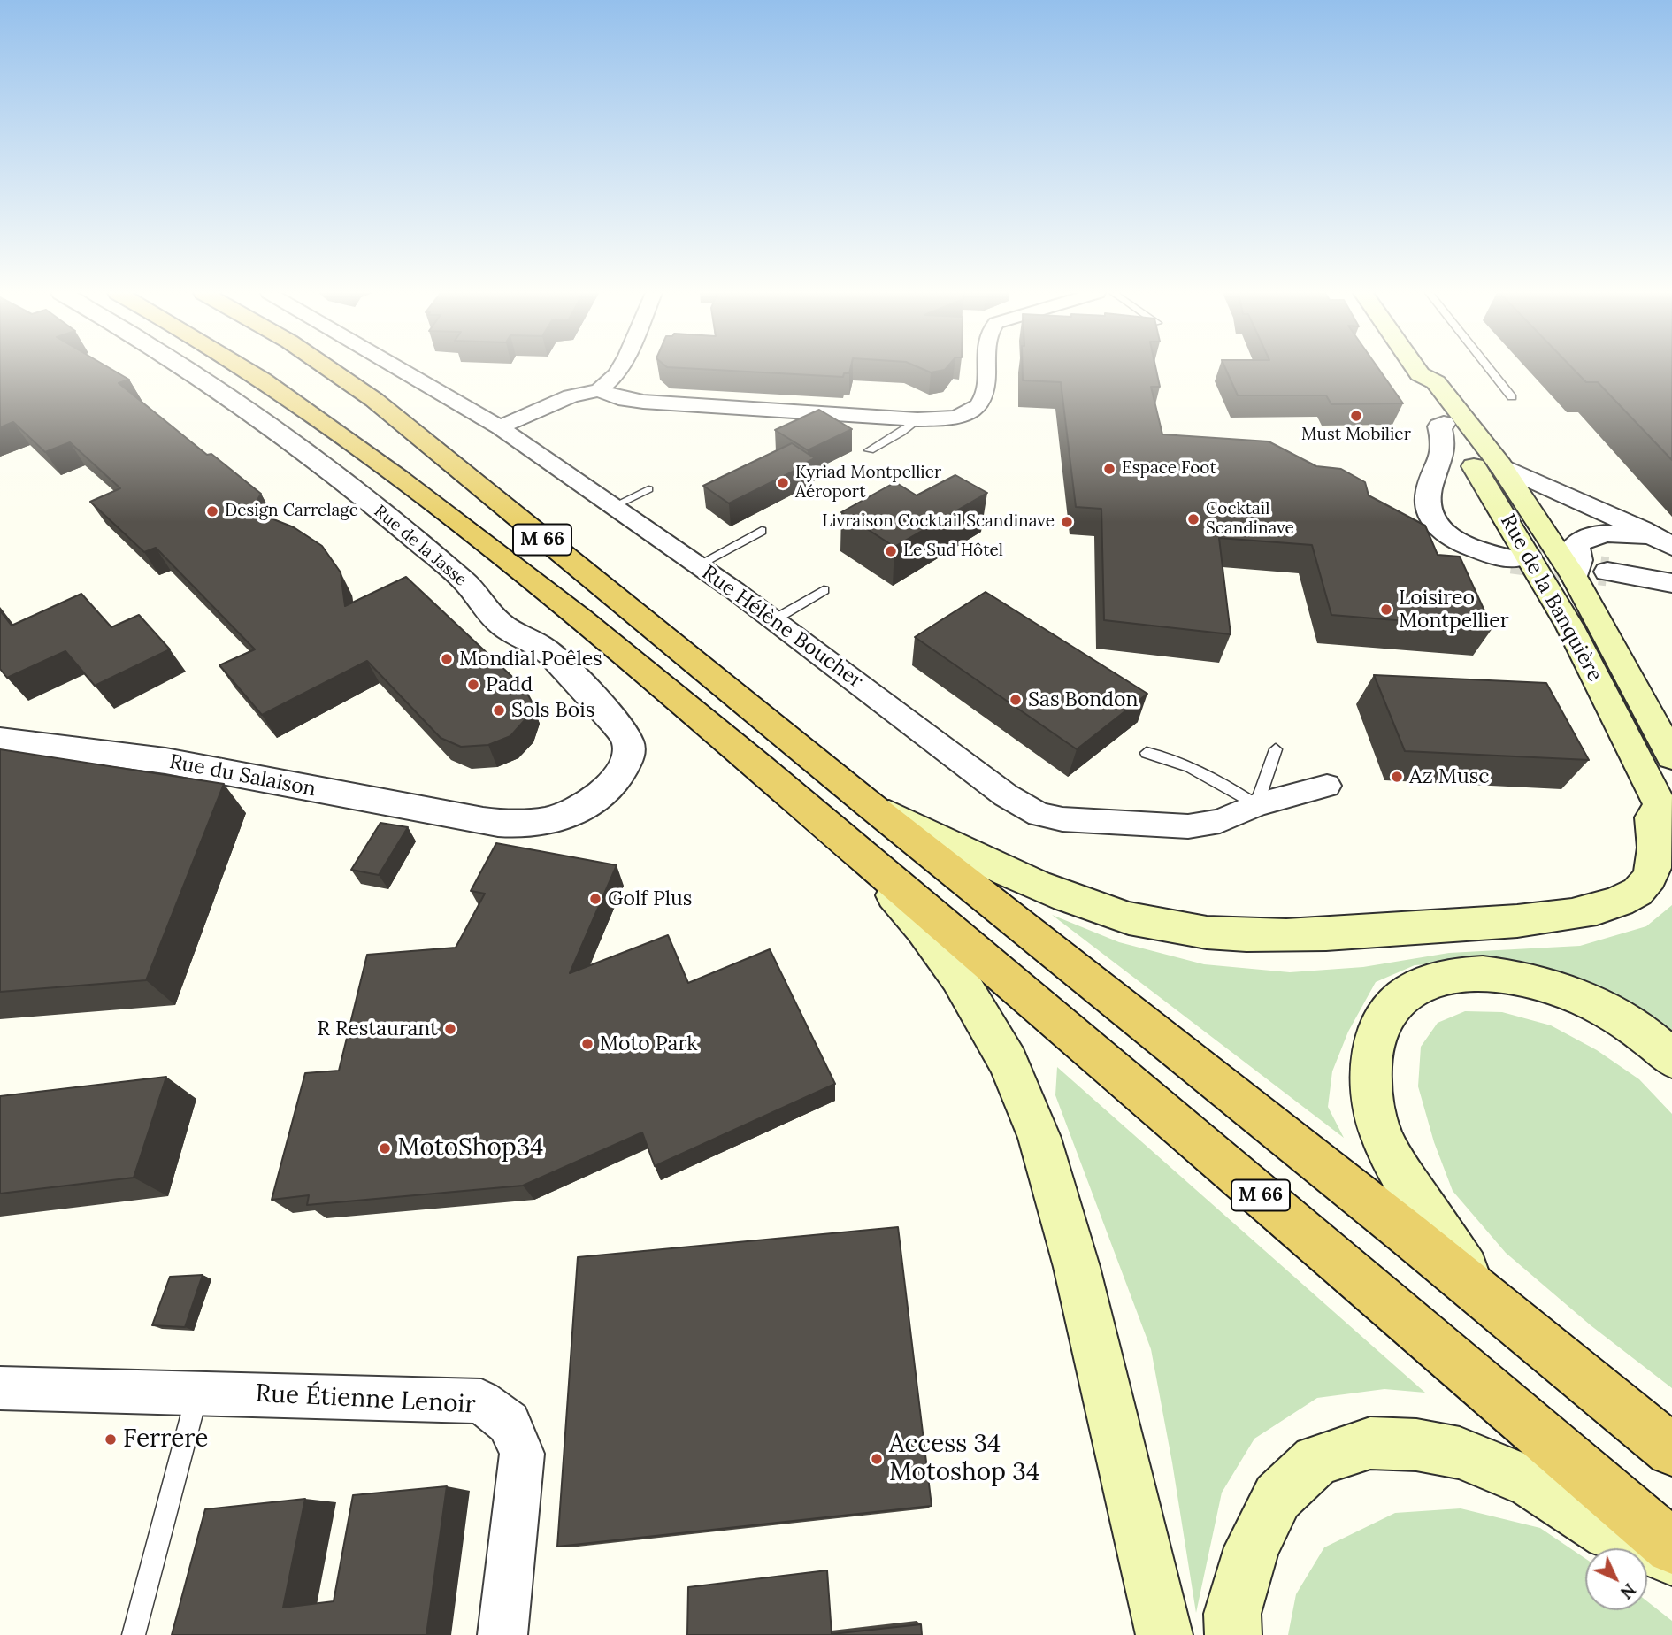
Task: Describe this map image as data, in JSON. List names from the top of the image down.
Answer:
{
  "streets": {
    "highway": ["M 66"],
    "main road": ["Rue de la Banquière"],
    "street": [
      "Rue de la Jasse",
      "Rue Hélène Boucher",
      "Rue du Salaison",
      "Rue Étienne Lenoir"
    ]
  },
  "crossings": [
    ["M 66", "Rue de la Banquière"],
    ["Rue de la Jasse", "Rue du Salaison"]
  ],
  "places": [
    "Must Mobilier",
    "Espace Foot",
    "Kyriad Montpellier Aéroport",
    "Design Carrelage",
    "Cocktail Scandinave",
    "Livraison Cocktail Scandinave",
    "Le Sud Hôtel",
    "Loisireo Montpellier",
    "Mondial Poêles",
    "Padd",
    "Sas Bondon",
    "Sols Bois",
    "Az Musc",
    "Golf Plus",
    "R Restaurant",
    "Moto Park",
    "MotoShop34",
    "Ferrere",
    "Access 34 Motoshop 34"
  ],
  "north": "bottom right"
}
